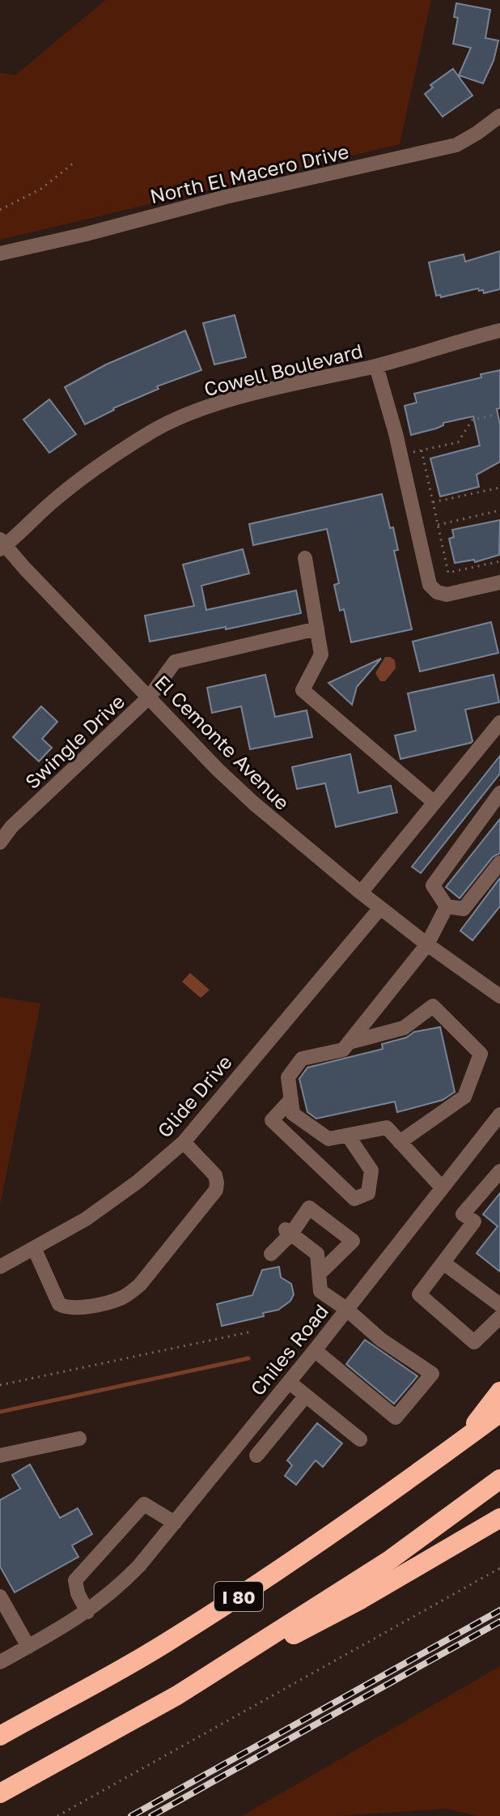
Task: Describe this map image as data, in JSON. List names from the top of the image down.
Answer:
{
  "streets": {
    "highway": ["I 80"],
    "street": [
      "North El Macero Drive",
      "Cowell Boulevard",
      "Swingle Drive",
      "El Cemonte Avenue",
      "Glide Drive",
      "Chiles Road"
    ]
  },
  "crossings": [
    ["Cowell Boulevard", "El Cemonte Avenue"],
    ["Swingle Drive", "El Cemonte Avenue"],
    ["El Cemonte Avenue", "Glide Drive"]
  ]
}
